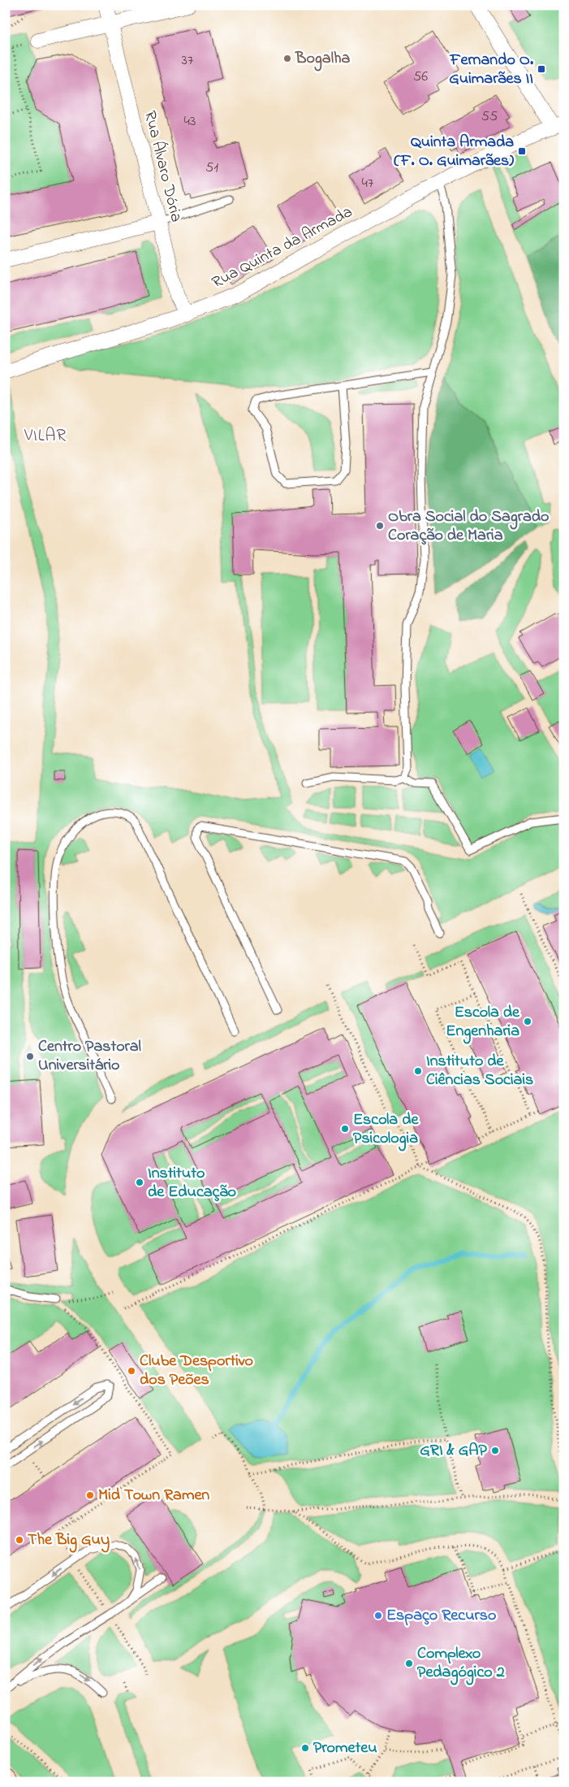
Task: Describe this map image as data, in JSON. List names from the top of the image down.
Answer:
{
  "streets": {
    "street": ["Rua Álvaro Dória", "Rua Quinta da Armada"]
  },
  "crossings": [
    ["Rua Álvaro Dória", "Rua Quinta da Armada"]
  ],
  "districts": ["VILAR"],
  "places": {
    "other": [
      "Bogalha",
      "Obra Social do Sagrado Coração de Maria",
      "Escola de Engenharia",
      "Centro Pastoral Universitário",
      "Instituto de Ciências Sociais",
      "Escola de Psicologia",
      "Instituto de Educação",
      "Clube Desportivo dos Peões",
      "GRI & GAP",
      "Mid Town Ramen",
      "The Big Guy",
      "Espaço Recurso",
      "Complexo Pedagógico 2",
      "Prometeu"
    ],
    "transit": ["Fernando O. Guimarães II", "Quinta Armada (F. O. Guimarães)"]
  },
  "house_numbers": [
    "37",
    "56",
    "55",
    "43",
    "51",
    "47"
  ]
}
